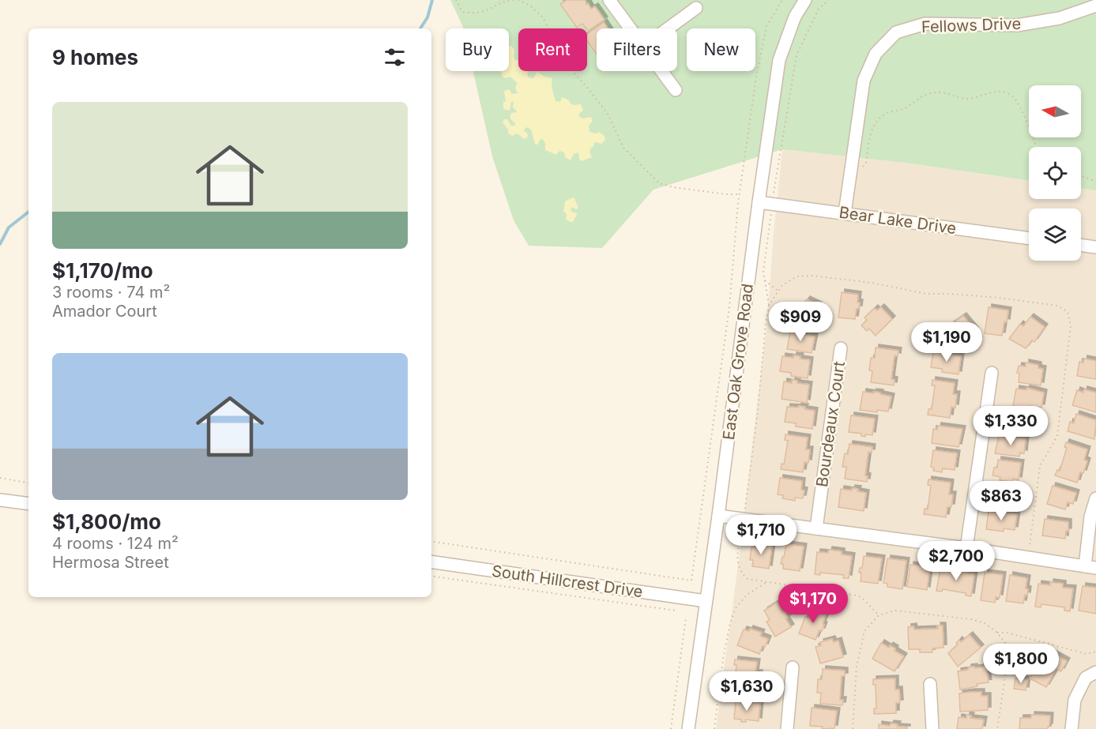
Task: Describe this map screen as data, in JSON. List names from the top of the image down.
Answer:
{
  "streets": {
    "street": [
      "Fellows Drive",
      "Bear Lake Drive",
      "East Oak Grove Road",
      "Bourdeaux Court",
      "South Hillcrest Drive"
    ]
  },
  "crossings": [
    ["Fellows Drive", "Bear Lake Drive"],
    ["Bear Lake Drive", "East Oak Grove Road"],
    ["East Oak Grove Road", "South Hillcrest Drive"]
  ],
  "north": "left",
  "page": {
    "chip": [
      "Buy",
      "Rent",
      "Filters",
      "New"
    ],
    "heading": "9 homes",
    "list": [
      {
        "name": "$1,170/mo",
        "note": "3 rooms · 74 m² · Amador Court"
      },
      {
        "name": "$1,800/mo",
        "note": "4 rooms · 124 m² · Hermosa Street"
      }
    ],
    "price": [
      "$909",
      "$1,190",
      "$1,330",
      "$863",
      "$1,710",
      "$2,700",
      "$1,170",
      "$1,800",
      "$1,630"
    ]
  }
}
